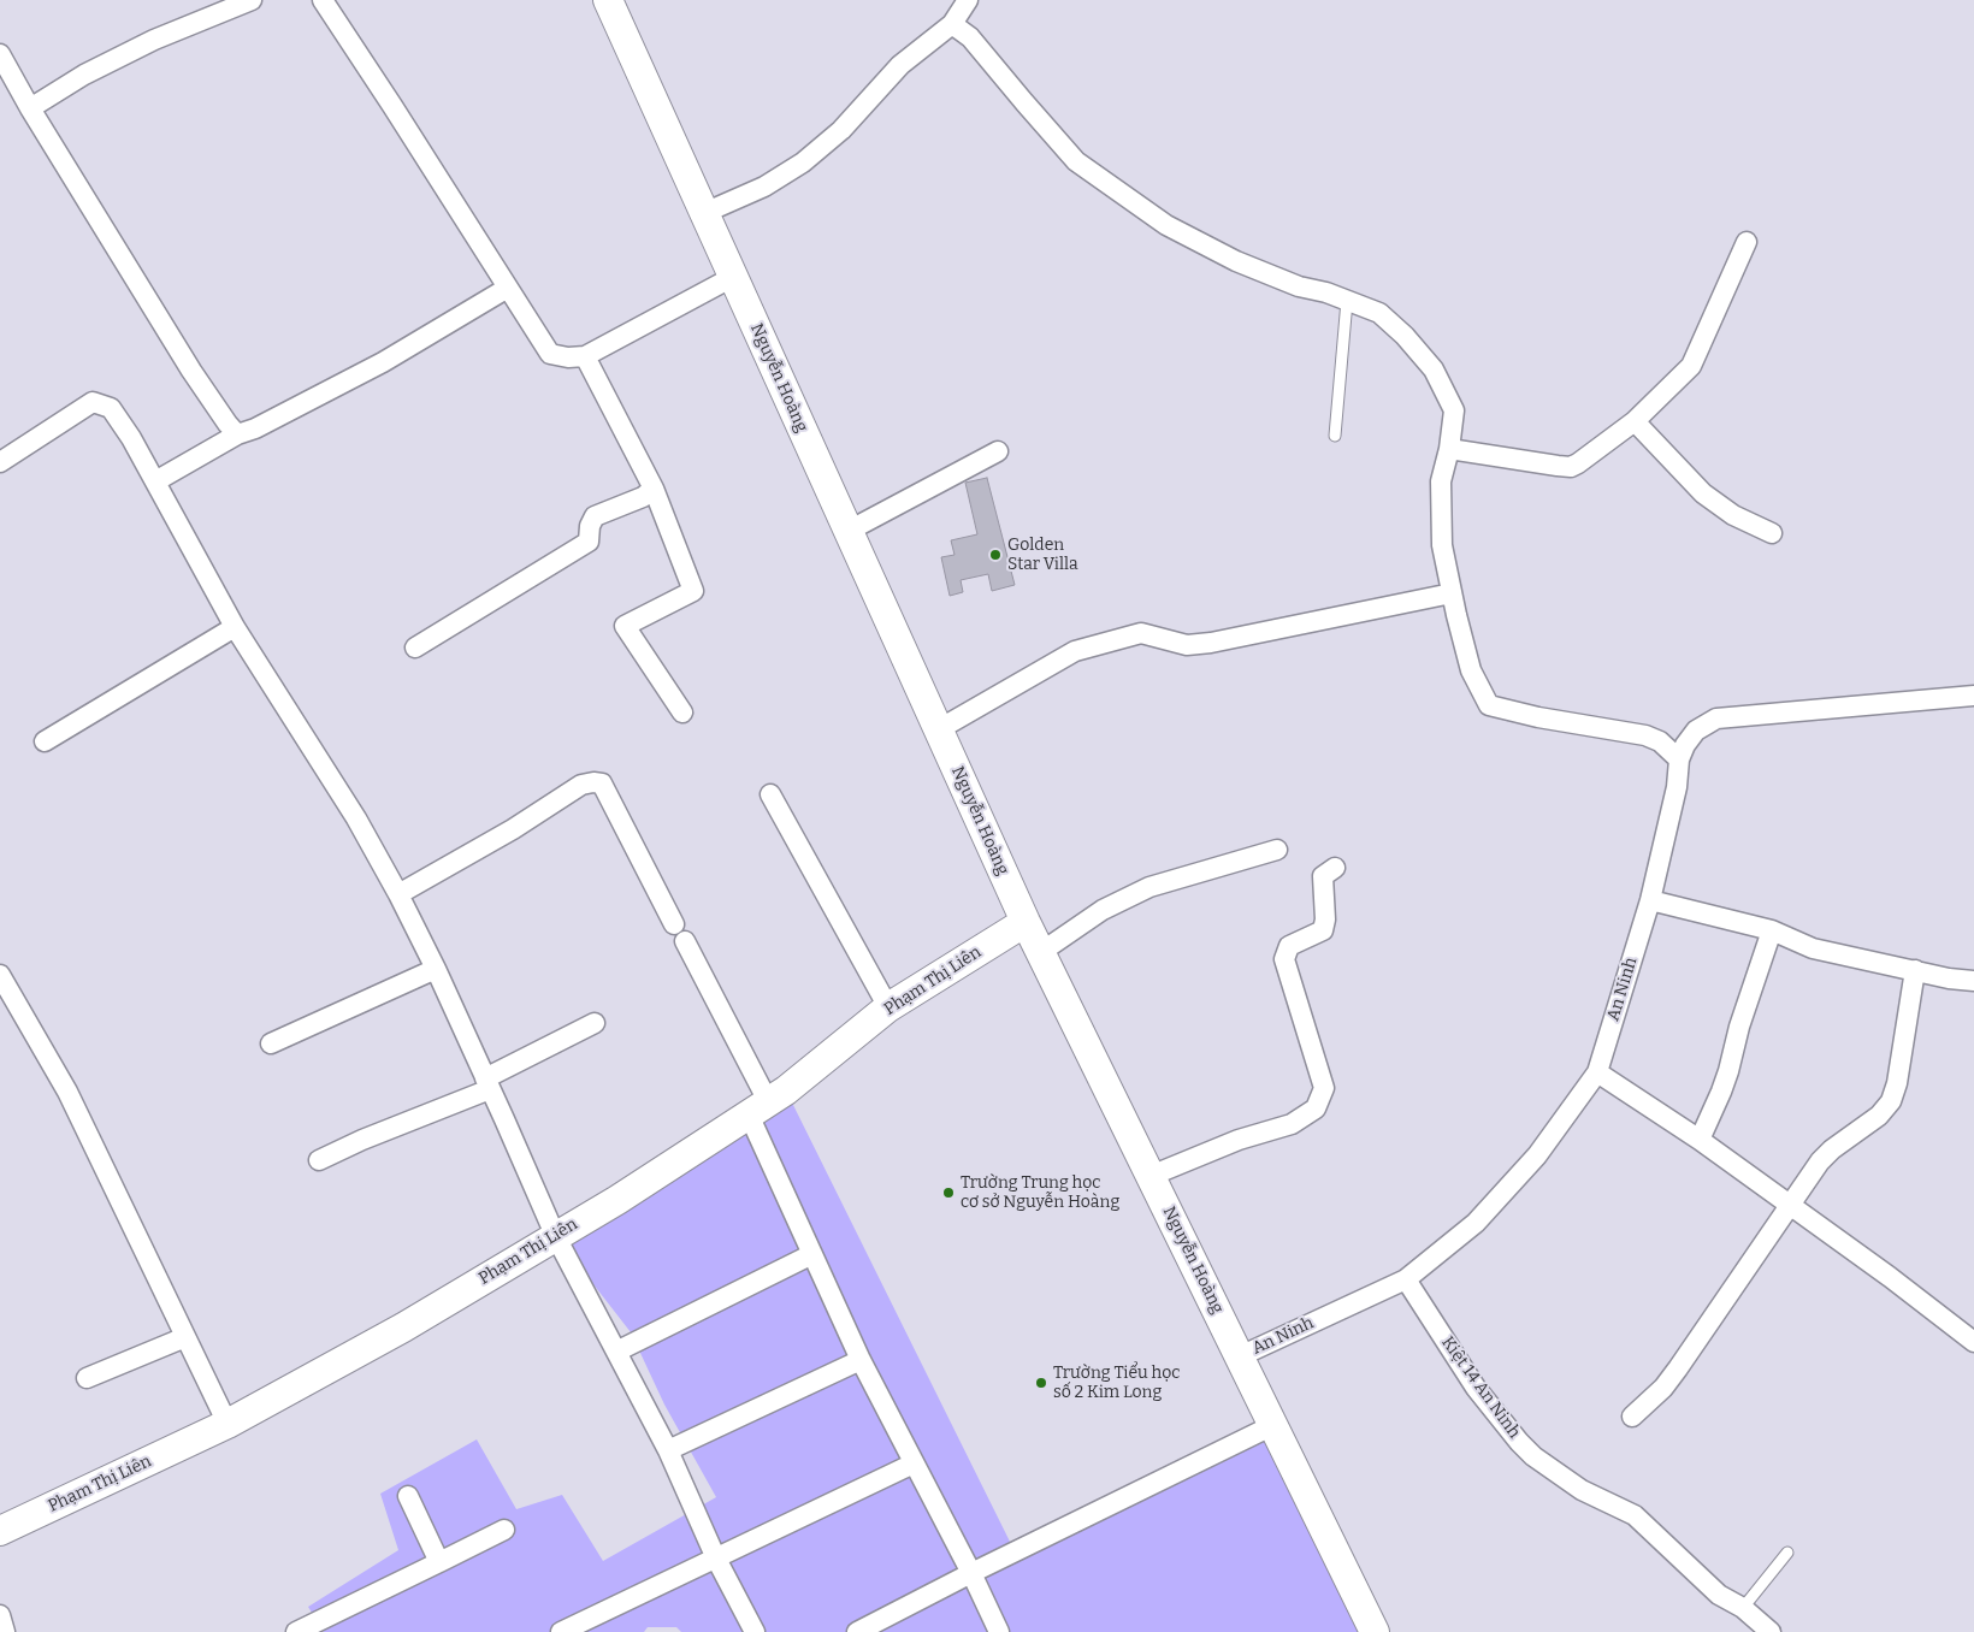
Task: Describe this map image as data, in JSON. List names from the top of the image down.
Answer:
{
  "streets": {
    "street": [
      "Nguyễn Hoàng",
      "Phạm Thị Liên",
      "An Ninh",
      "Kiệt 14 An Ninh"
    ]
  },
  "crossings": [
    ["Nguyễn Hoàng", "Phạm Thị Liên"],
    ["Nguyễn Hoàng", "An Ninh"],
    ["An Ninh", "Kiệt 14 An Ninh"]
  ],
  "places": ["Golden Star Villa", "Trường Trung học cơ sở Nguyễn Hoàng", "Trường Tiểu học số 2 Kim Long"]
}
